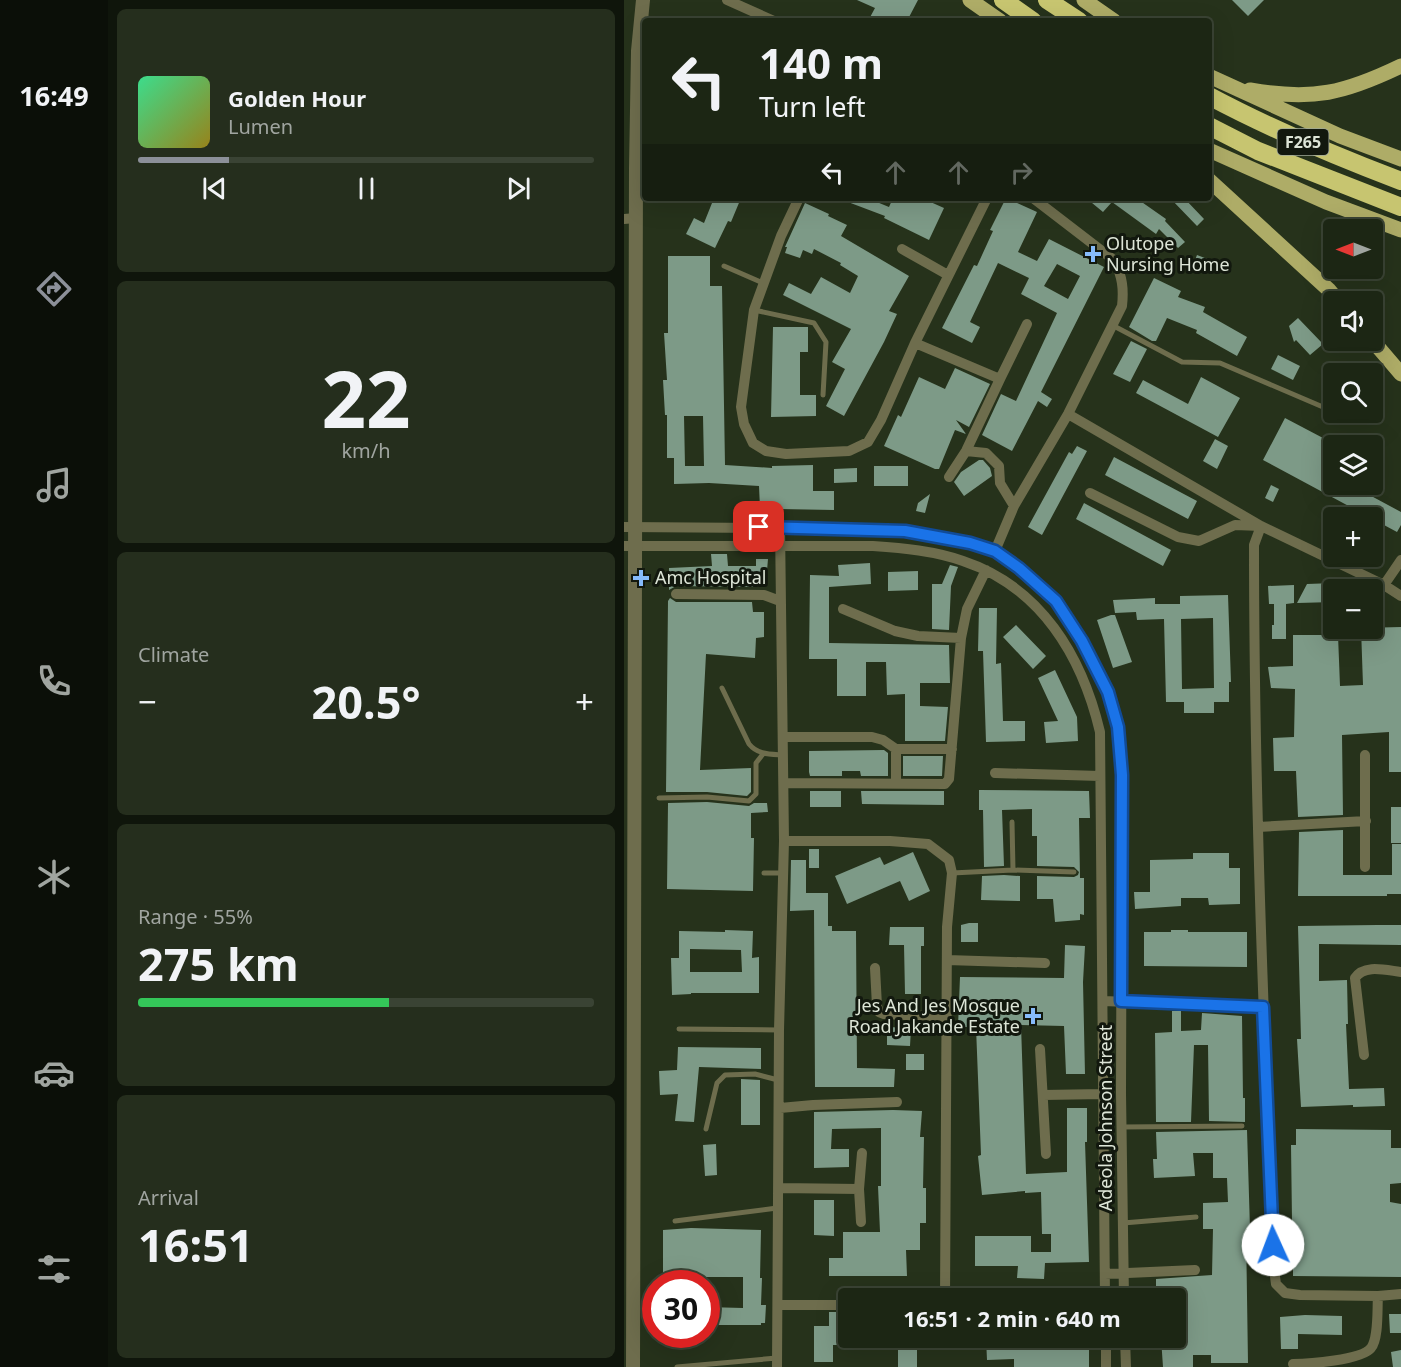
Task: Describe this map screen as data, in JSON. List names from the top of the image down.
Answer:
{
  "streets": {
    "highway": ["F265"],
    "street": ["Adeola Johnson Street"]
  },
  "places": {
    "health": ["Olutope Nursing Home", "Amc Hospital", "Jes And Jes Mosque Road Jakande Estate"]
  },
  "north": "left",
  "page": {
    "tabs": "16:49",
    "turn": ["140 m", "Turn left"],
    "song": ["Golden Hour", "Lumen"],
    "map_buttons": ["+", "−"],
    "tile": [
      ["22", "km/h"],
      "Climate",
      ["Range · 55%", "275 km"],
      ["Arrival", "16:51"]
    ],
    "heat": ["−", "20.5°", "+"],
    "limit": "30",
    "trip": "16:51 · 2 min · 640 m"
  }
}
